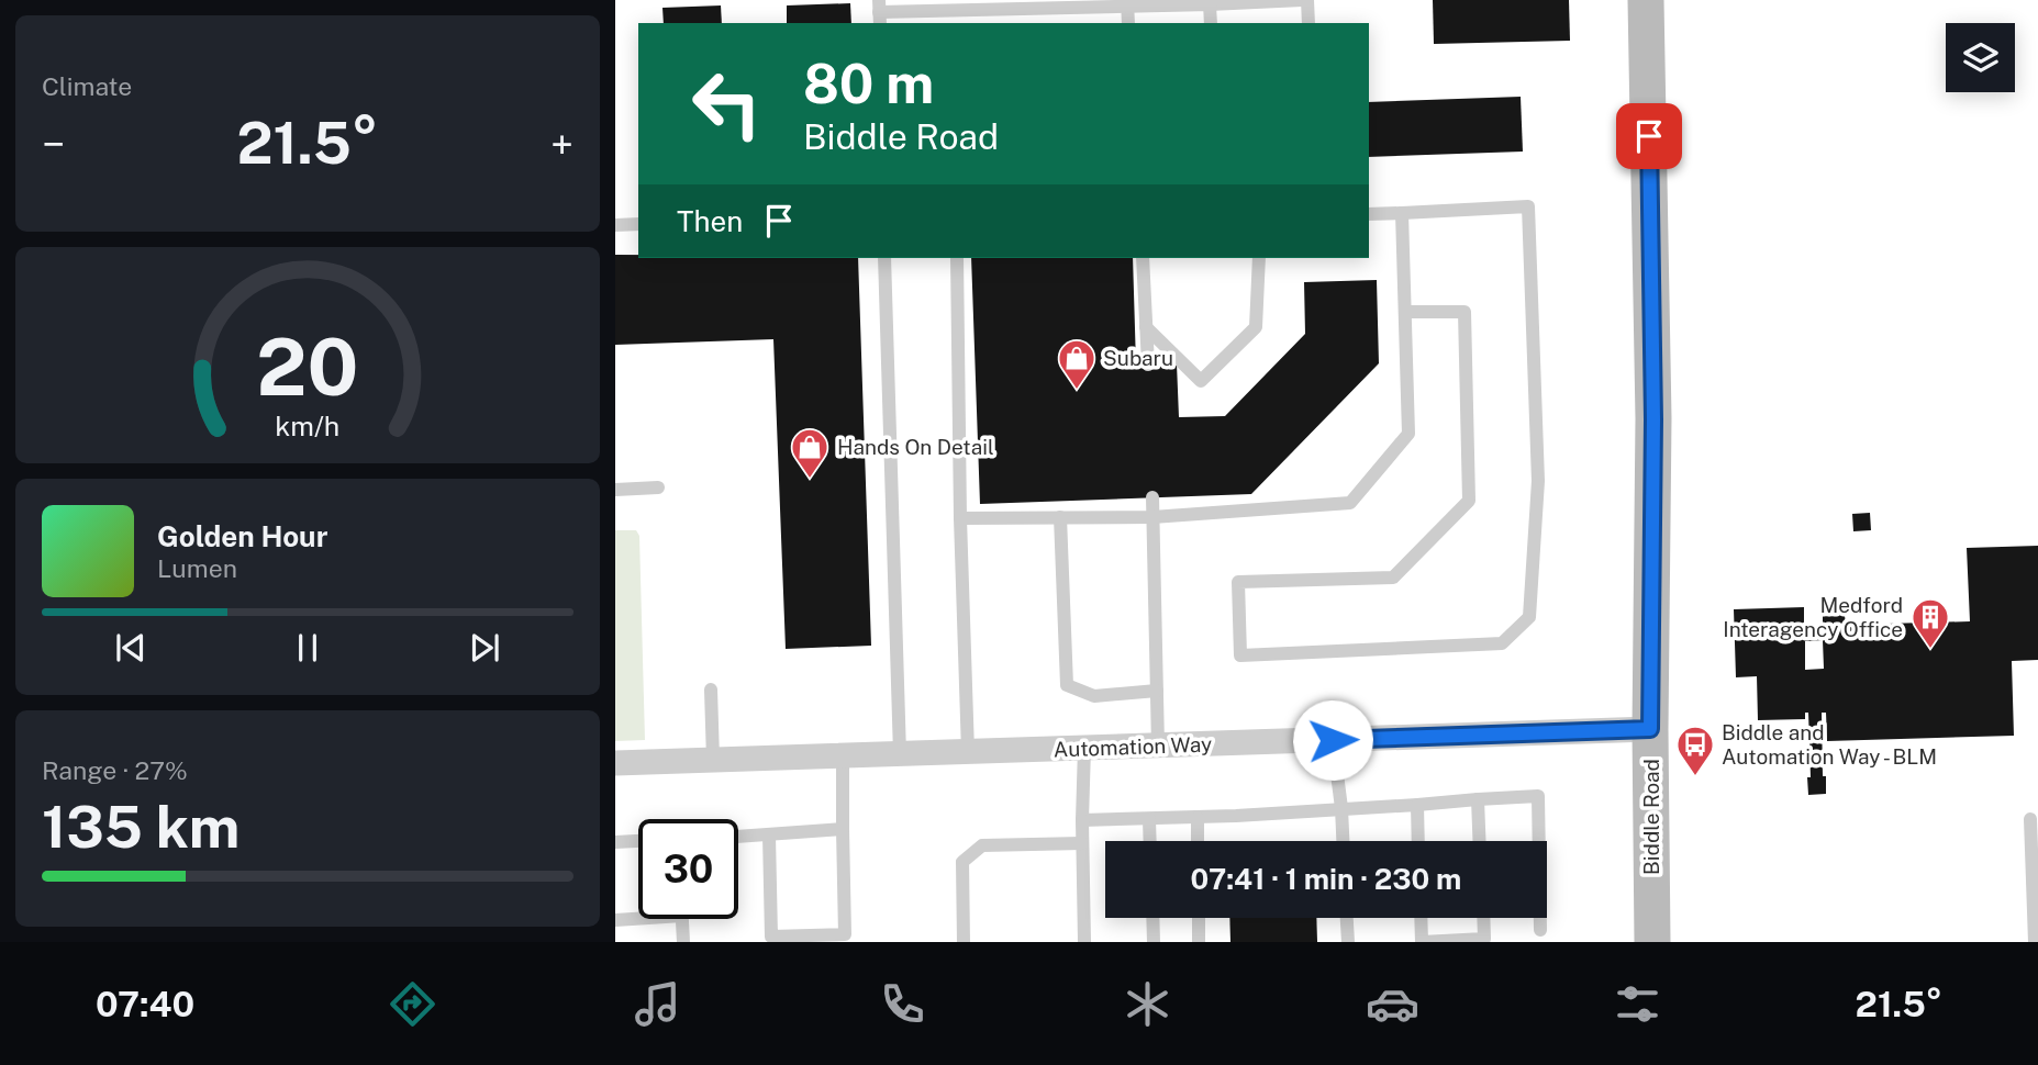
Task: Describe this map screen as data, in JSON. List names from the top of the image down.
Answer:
{
  "streets": {
    "main road": ["Biddle Road"],
    "street": ["Automation Way"]
  },
  "crossings": [
    ["Automation Way", "Biddle Road"]
  ],
  "places": {
    "shop": ["Subaru", "Hands On Detail"],
    "building": ["Medford Interagency Office"],
    "bus stop": ["Biddle and Automation Way - BLM"]
  },
  "page": {
    "tile": [
      "Climate",
      ["Range · 27%", "135 km"]
    ],
    "turn": ["80 m", "Biddle Road"],
    "heat": ["−", "21.5°", "+"],
    "then": "Then",
    "song": ["Golden Hour", "Lumen"],
    "limit": "30",
    "trip": "07:41 · 1 min · 230 m",
    "tabs": ["07:40", "21.5°"],
    "gauge": ["20", "km/h"]
  }
}
